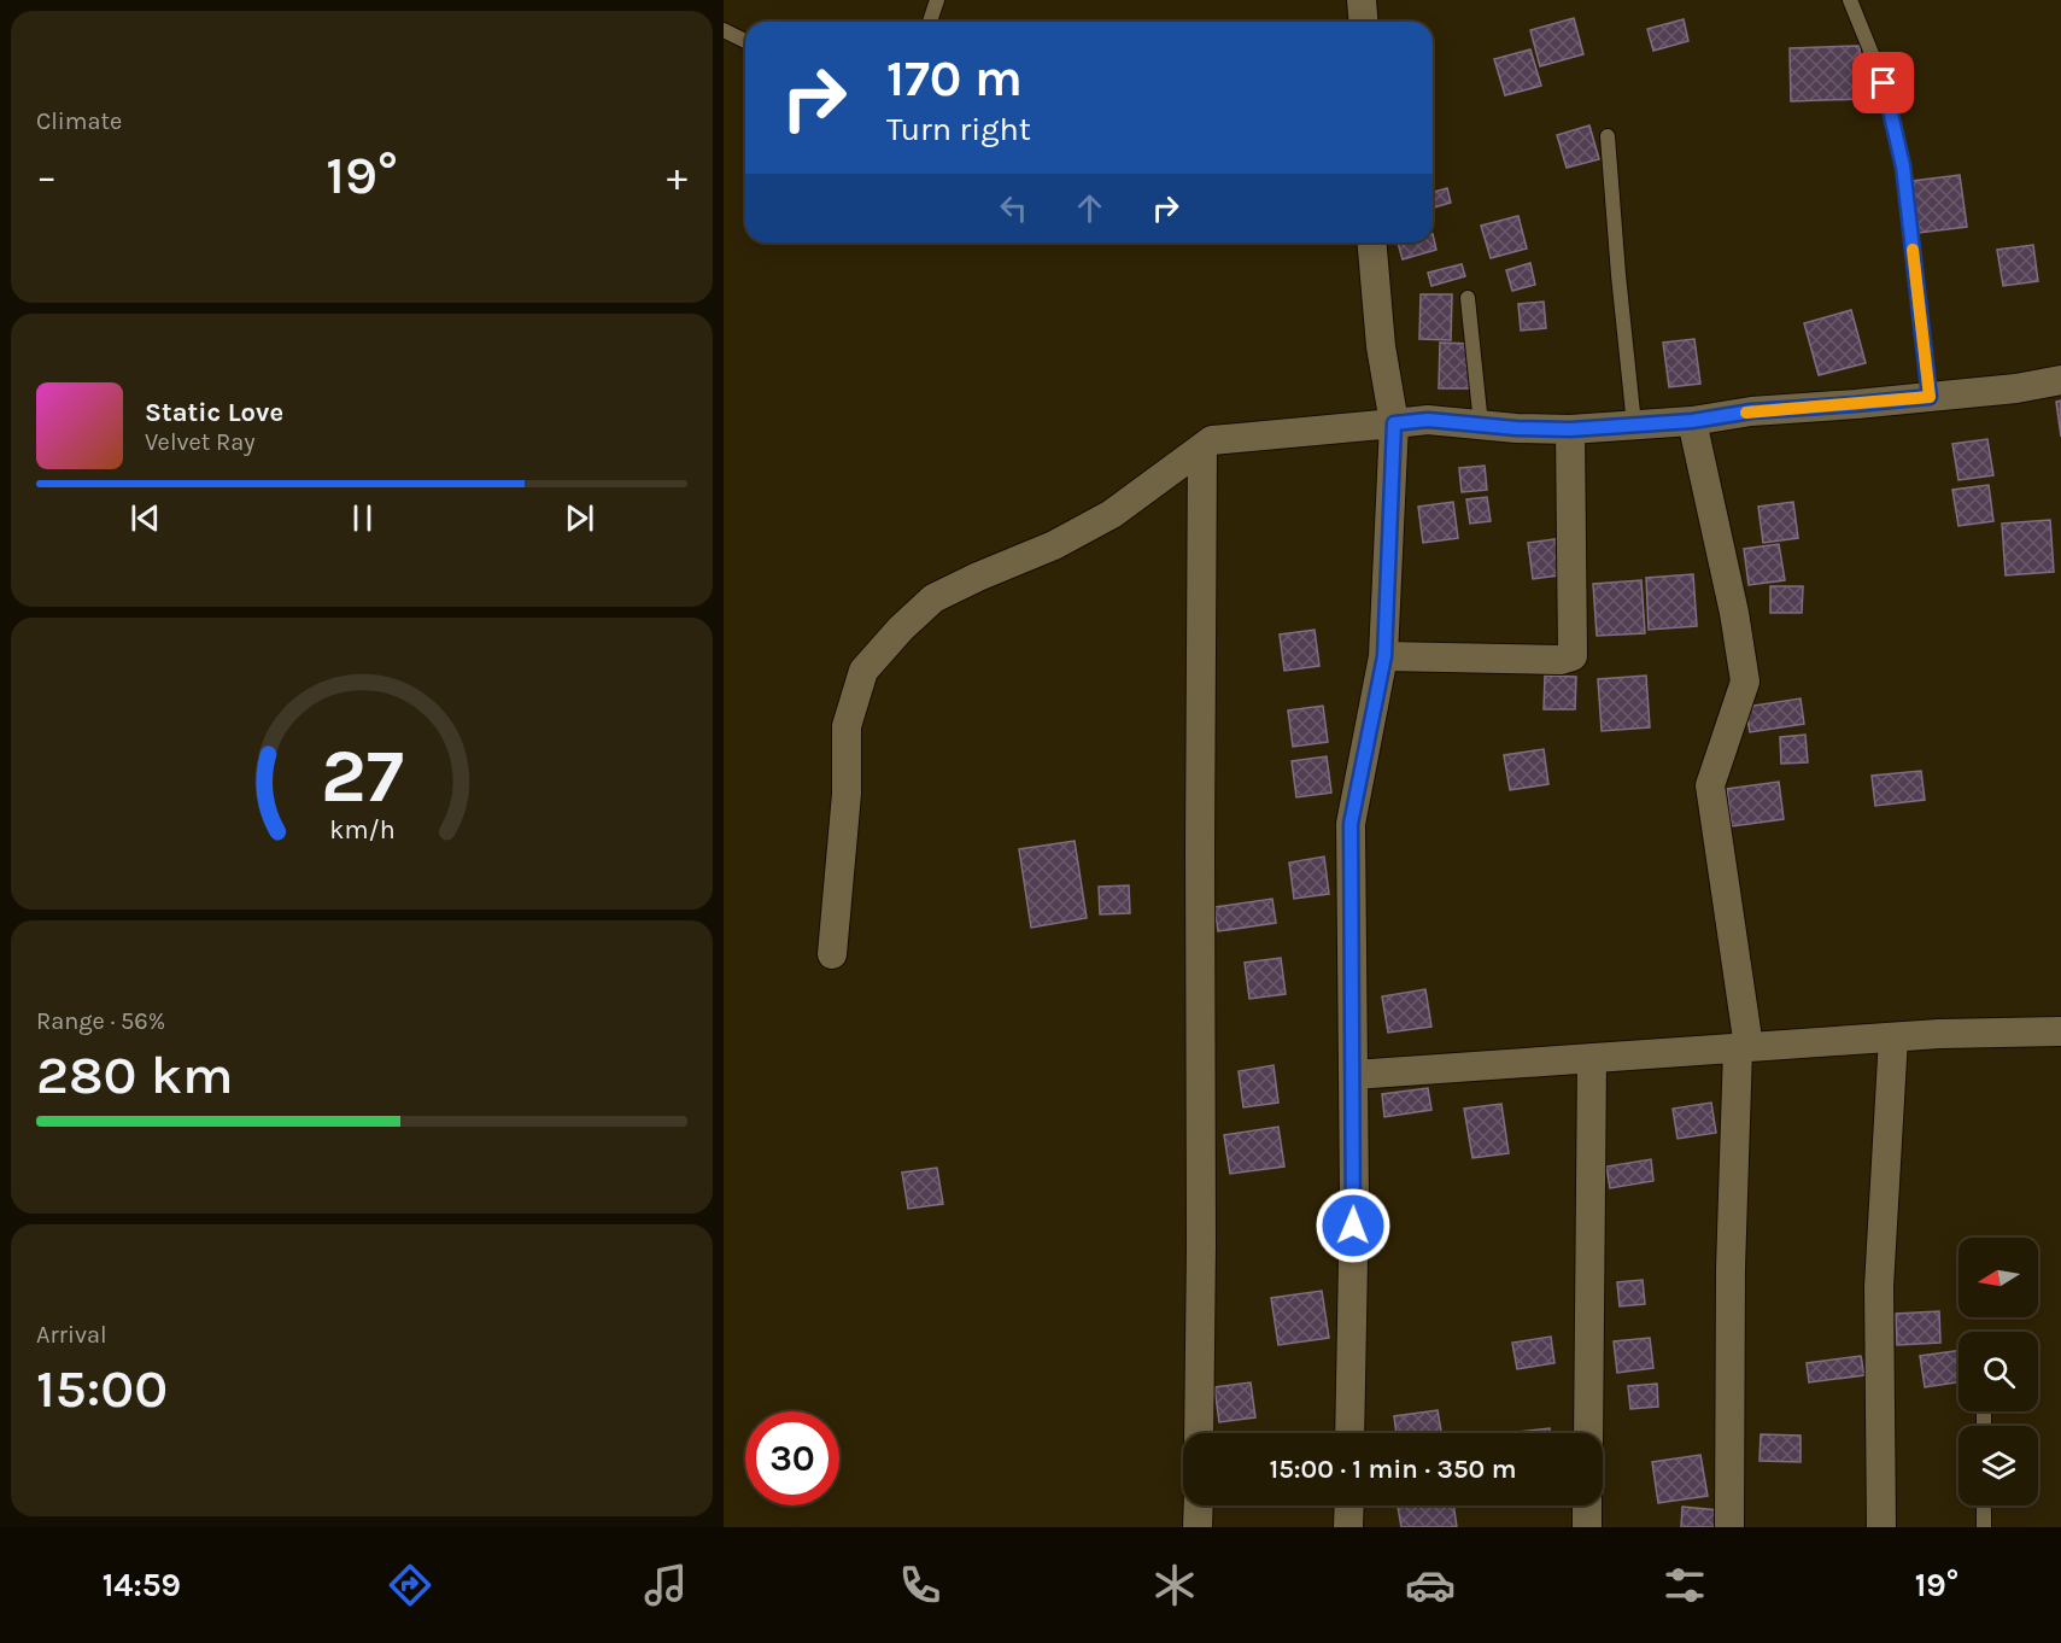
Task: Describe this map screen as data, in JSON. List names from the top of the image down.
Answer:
{
  "north": "left",
  "page": {
    "tile": [
      "Climate",
      ["Range · 56%", "280 km"],
      ["Arrival", "15:00"]
    ],
    "turn": ["170 m", "Turn right"],
    "heat": ["−", "19°", "+"],
    "song": ["Static Love", "Velvet Ray"],
    "limit": "30",
    "trip": "15:00 · 1 min · 350 m",
    "tabs": ["14:59", "19°"],
    "gauge": ["27", "km/h"]
  }
}
